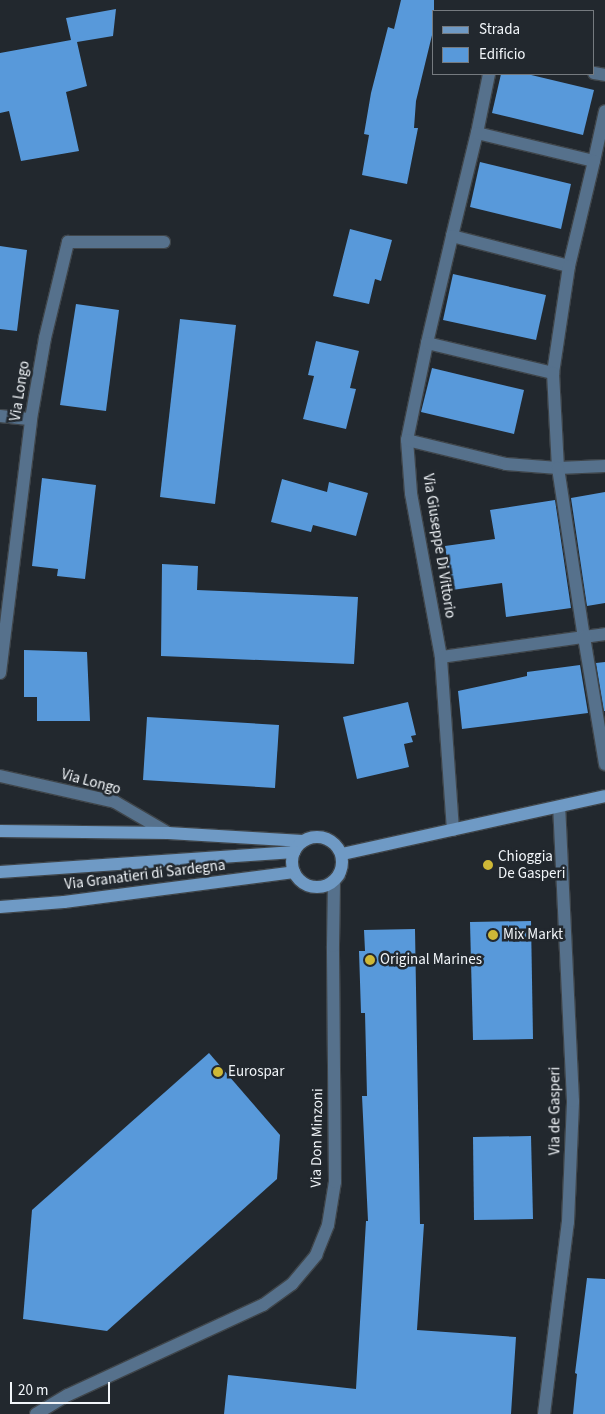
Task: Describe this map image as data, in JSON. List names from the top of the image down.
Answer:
{
  "streets": {
    "street": [
      "Via Longo",
      "Via Giuseppe Di Vittorio",
      "Via Granatieri di Sardegna",
      "Via de Gasperi",
      "Via Don Minzoni"
    ]
  },
  "crossings": [
    ["Via Granatieri di Sardegna", "Via Don Minzoni"]
  ],
  "places": [
    "Chioggia De Gasperi",
    "Mix Markt",
    "Original Marines",
    "Eurospar"
  ],
  "legend": ["Strada", "Edificio"],
  "scale_bar": "20 m"
}
